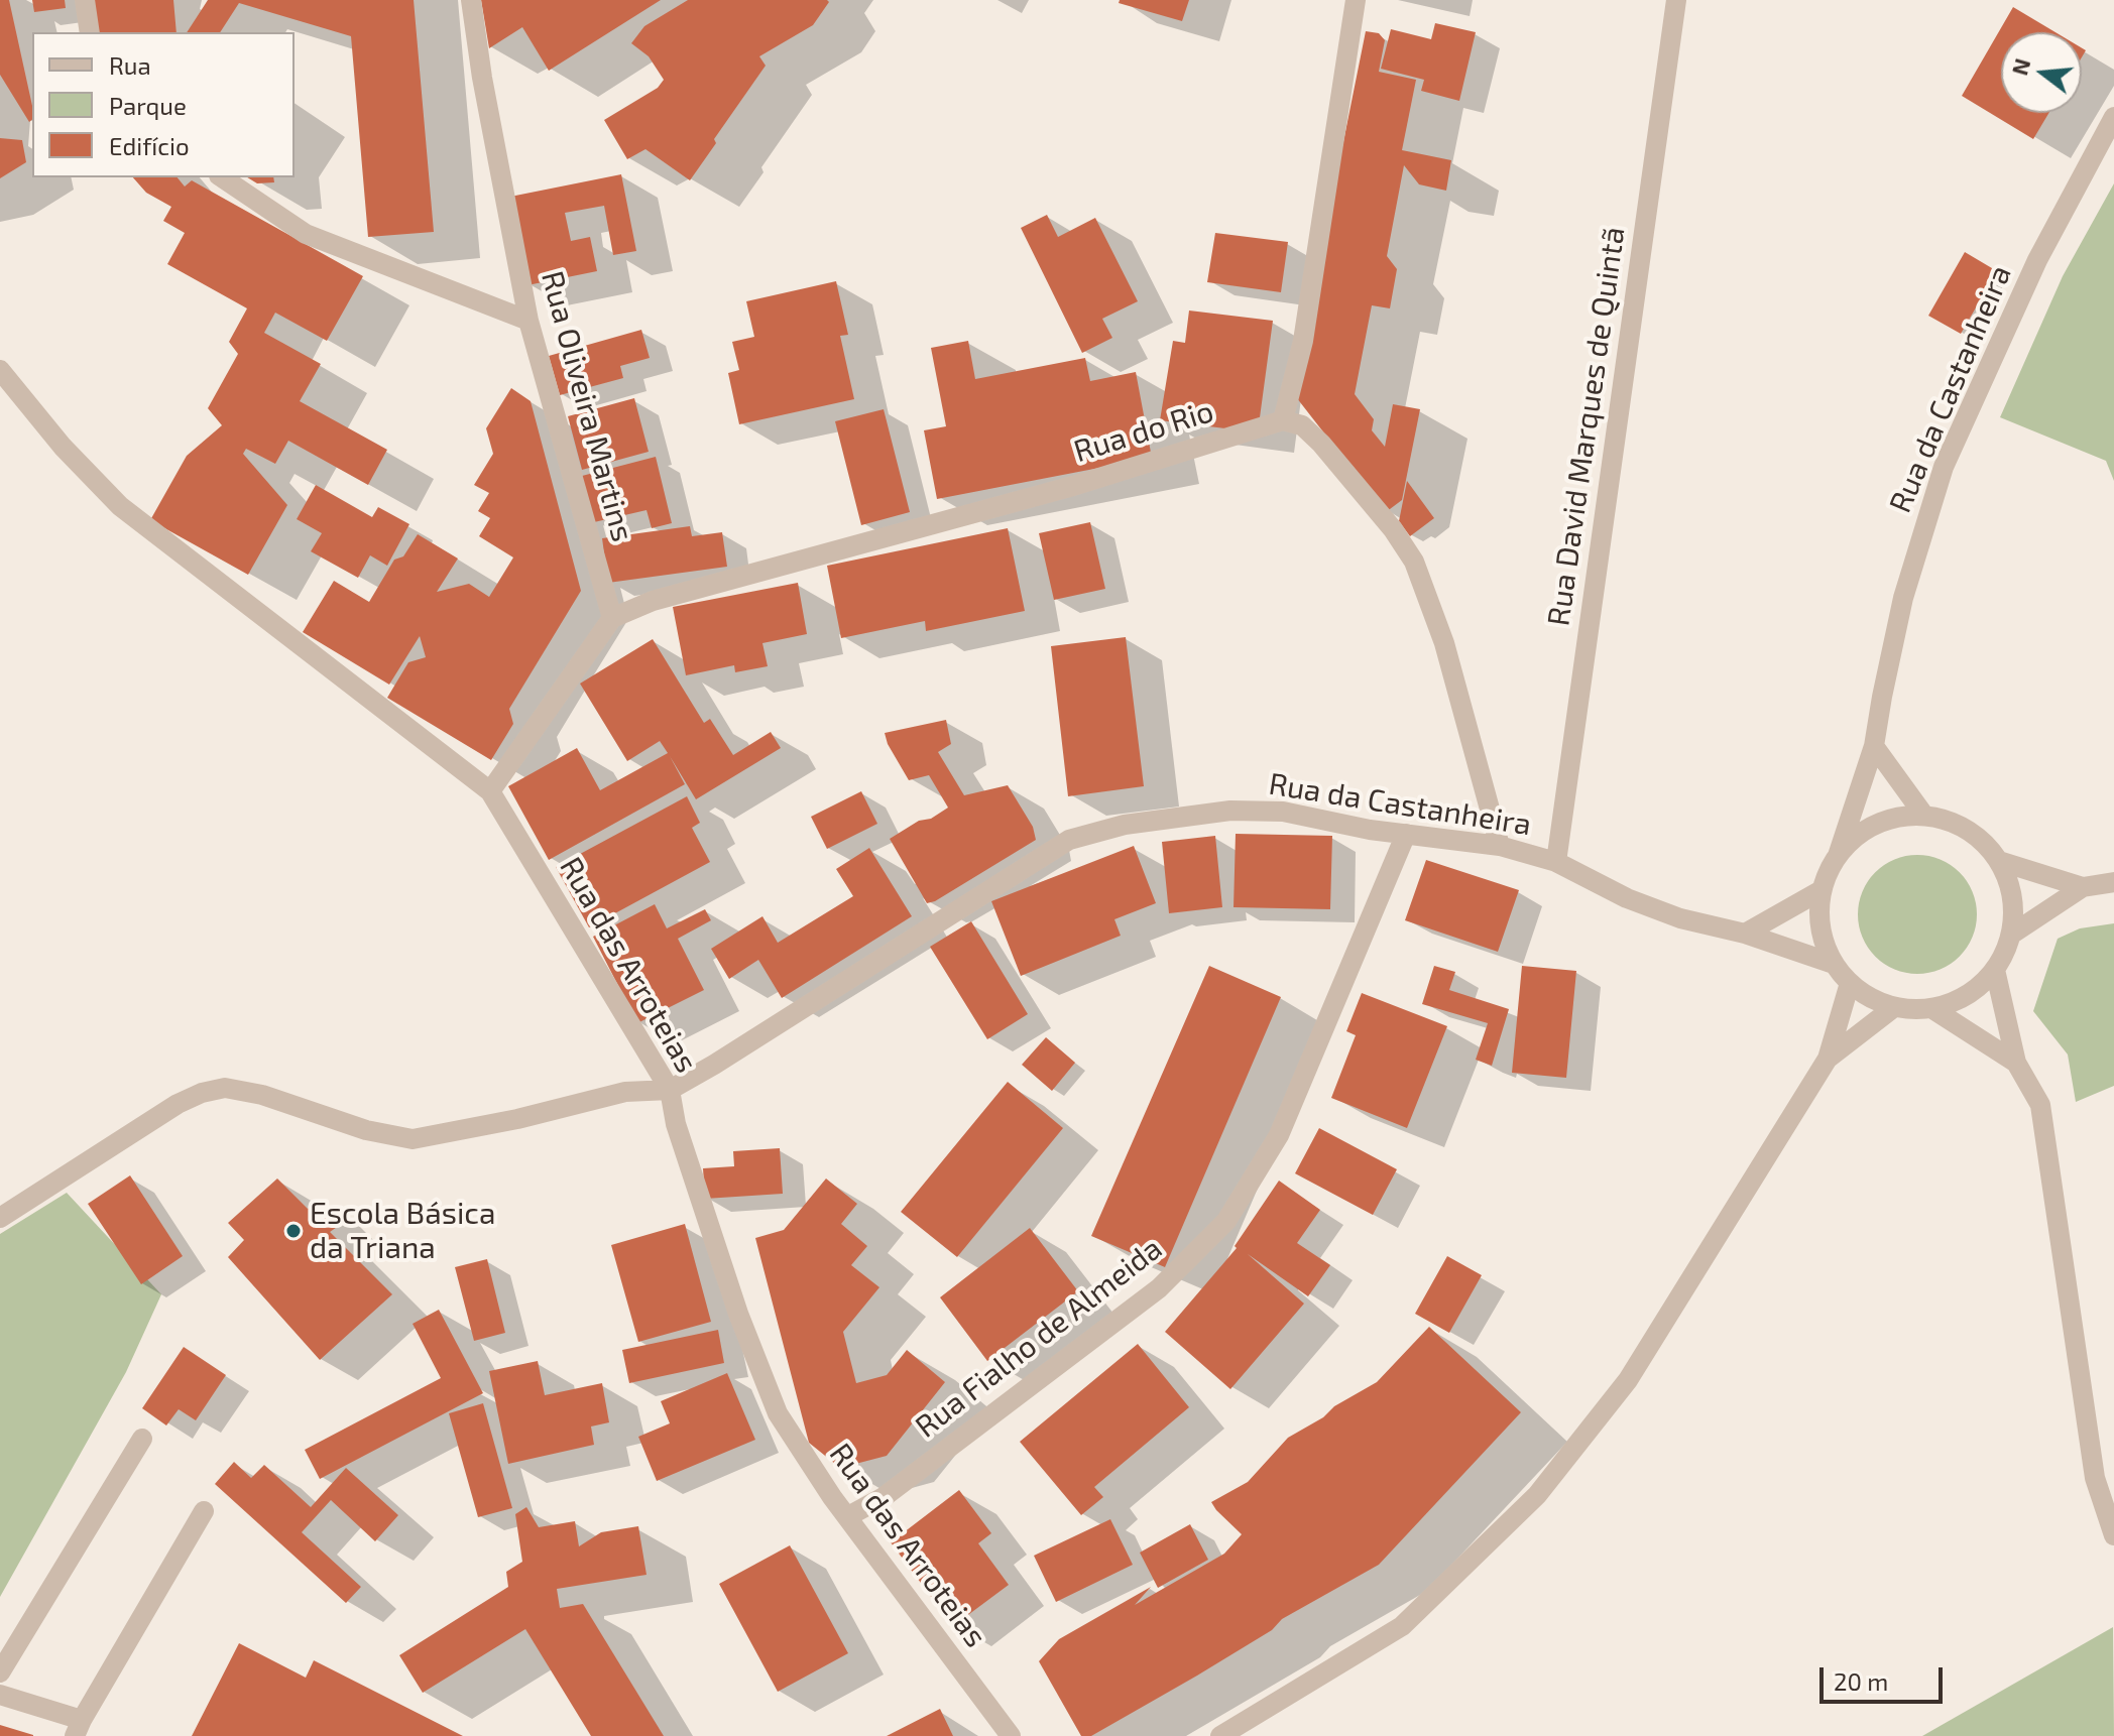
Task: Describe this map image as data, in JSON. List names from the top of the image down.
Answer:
{
  "streets": {
    "street": [
      "Rua da Castanheira",
      "Rua Oliveira Martins",
      "Rua David Marques de Quintã",
      "Rua do Rio",
      "Rua das Arroteias",
      "Rua Fialho de Almeida"
    ]
  },
  "crossings": [
    ["Rua da Castanheira", "Rua David Marques de Quintã"],
    ["Rua da Castanheira", "Rua das Arroteias"],
    ["Rua da Castanheira", "Rua Fialho de Almeida"],
    ["Rua Oliveira Martins", "Rua do Rio"],
    ["Rua das Arroteias", "Rua Fialho de Almeida"]
  ],
  "places": ["Escola Básica da Triana"],
  "legend": ["Rua", "Parque", "Edifício"],
  "scale_bar": "20 m",
  "north": "left"
}
